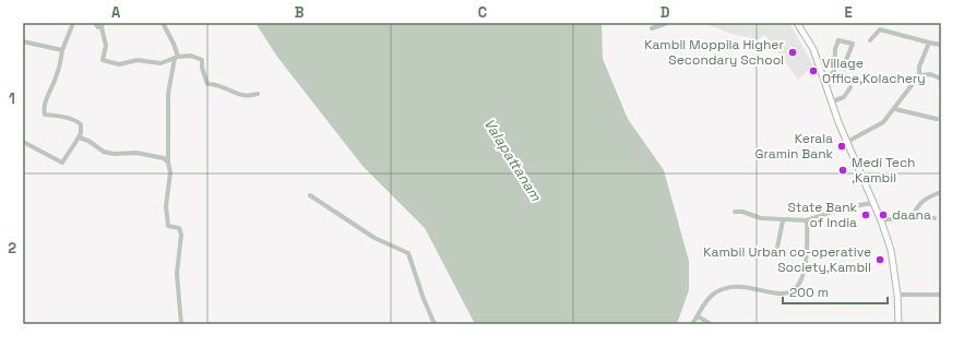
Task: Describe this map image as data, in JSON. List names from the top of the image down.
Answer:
{
  "water": ["Valapattanam"],
  "places": [
    "Kambil Moppila Higher Secondary School",
    "Village Office,Kolachery",
    "Kerala Gramin Bank",
    "Medi Tech ,Kambil",
    "State Bank of India",
    "daana",
    "Kambil Urban co-operative Society,Kambil"
  ],
  "scale_bar": "200 m",
  "grid": {
    "columns": [
      "A",
      "B",
      "C",
      "D",
      "E"
    ],
    "rows": ["1", "2"]
  }
}
